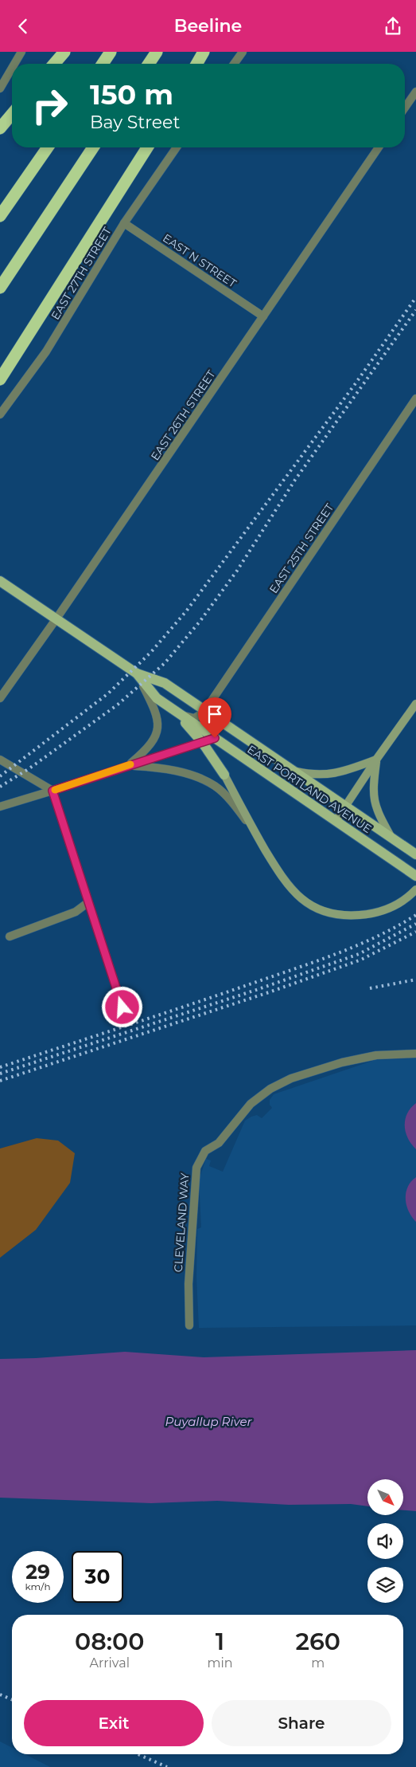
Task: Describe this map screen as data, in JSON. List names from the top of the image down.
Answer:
{
  "streets": {
    "main road": ["EAST PORTLAND AVENUE"],
    "street": [
      "EAST N STREET",
      "EAST 27TH STREET",
      "EAST 26TH STREET",
      "EAST 25TH STREET",
      "CLEVELAND WAY"
    ]
  },
  "crossings": [
    ["EAST N STREET", "EAST 27TH STREET"],
    ["EAST N STREET", "EAST 26TH STREET"],
    ["EAST 26TH STREET", "EAST PORTLAND AVENUE"],
    ["EAST 25TH STREET", "EAST PORTLAND AVENUE"]
  ],
  "water": ["Puyallup River"],
  "north": "bottom right",
  "page": {
    "header": "Beeline",
    "turn": ["150 m", "Bay Street"],
    "speed": "29 km/h",
    "limit": "30",
    "eta": [
      "08:00",
      "Arrival",
      "1",
      "min",
      "260",
      "m"
    ],
    "buttons": ["Exit", "Share"]
  }
}
